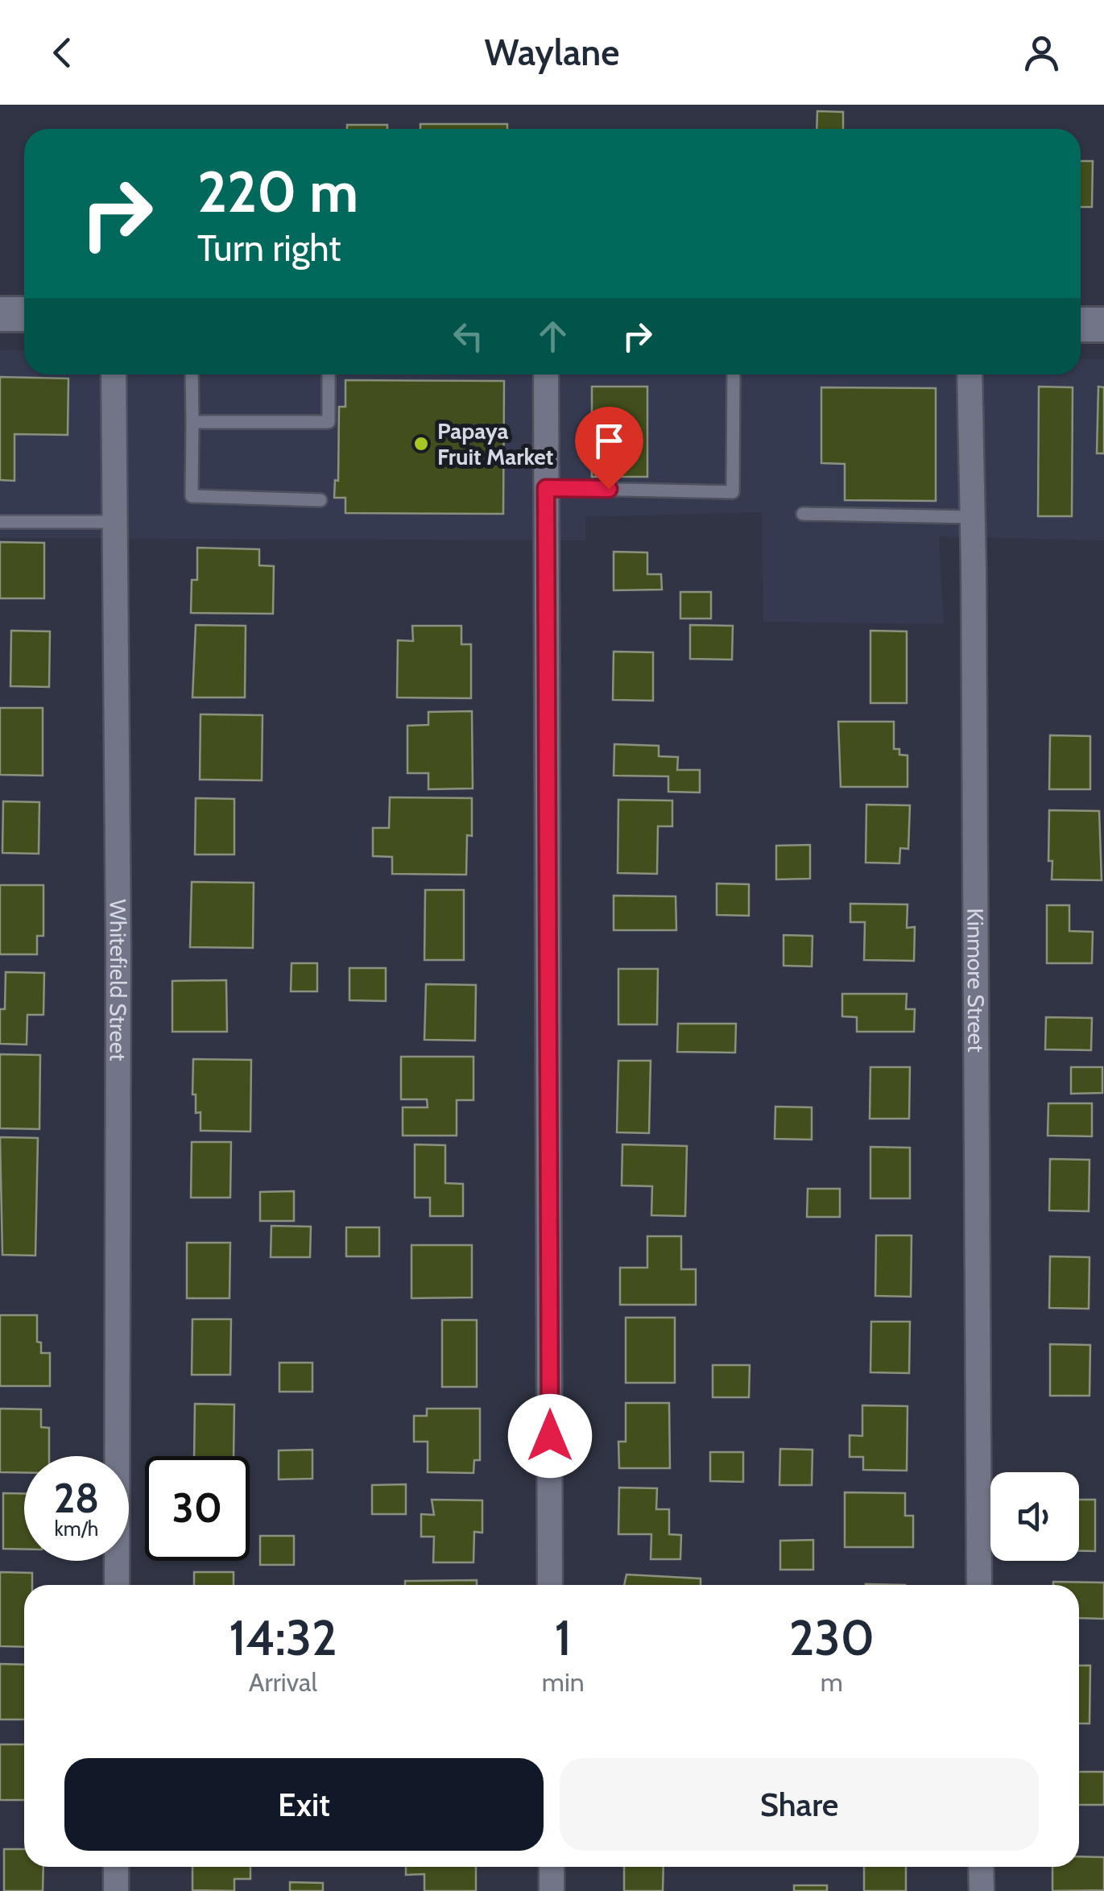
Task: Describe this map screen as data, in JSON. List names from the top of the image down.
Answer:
{
  "streets": {
    "street": ["Whitefield Street", "Kinmore Street"]
  },
  "places": ["Papaya Fruit Market"],
  "page": {
    "header": "Waylane",
    "turn": ["220 m", "Turn right"],
    "speed": "28 km/h",
    "limit": "30",
    "eta": [
      "14:32",
      "Arrival",
      "1",
      "min",
      "230",
      "m"
    ],
    "buttons": ["Exit", "Share"]
  }
}
